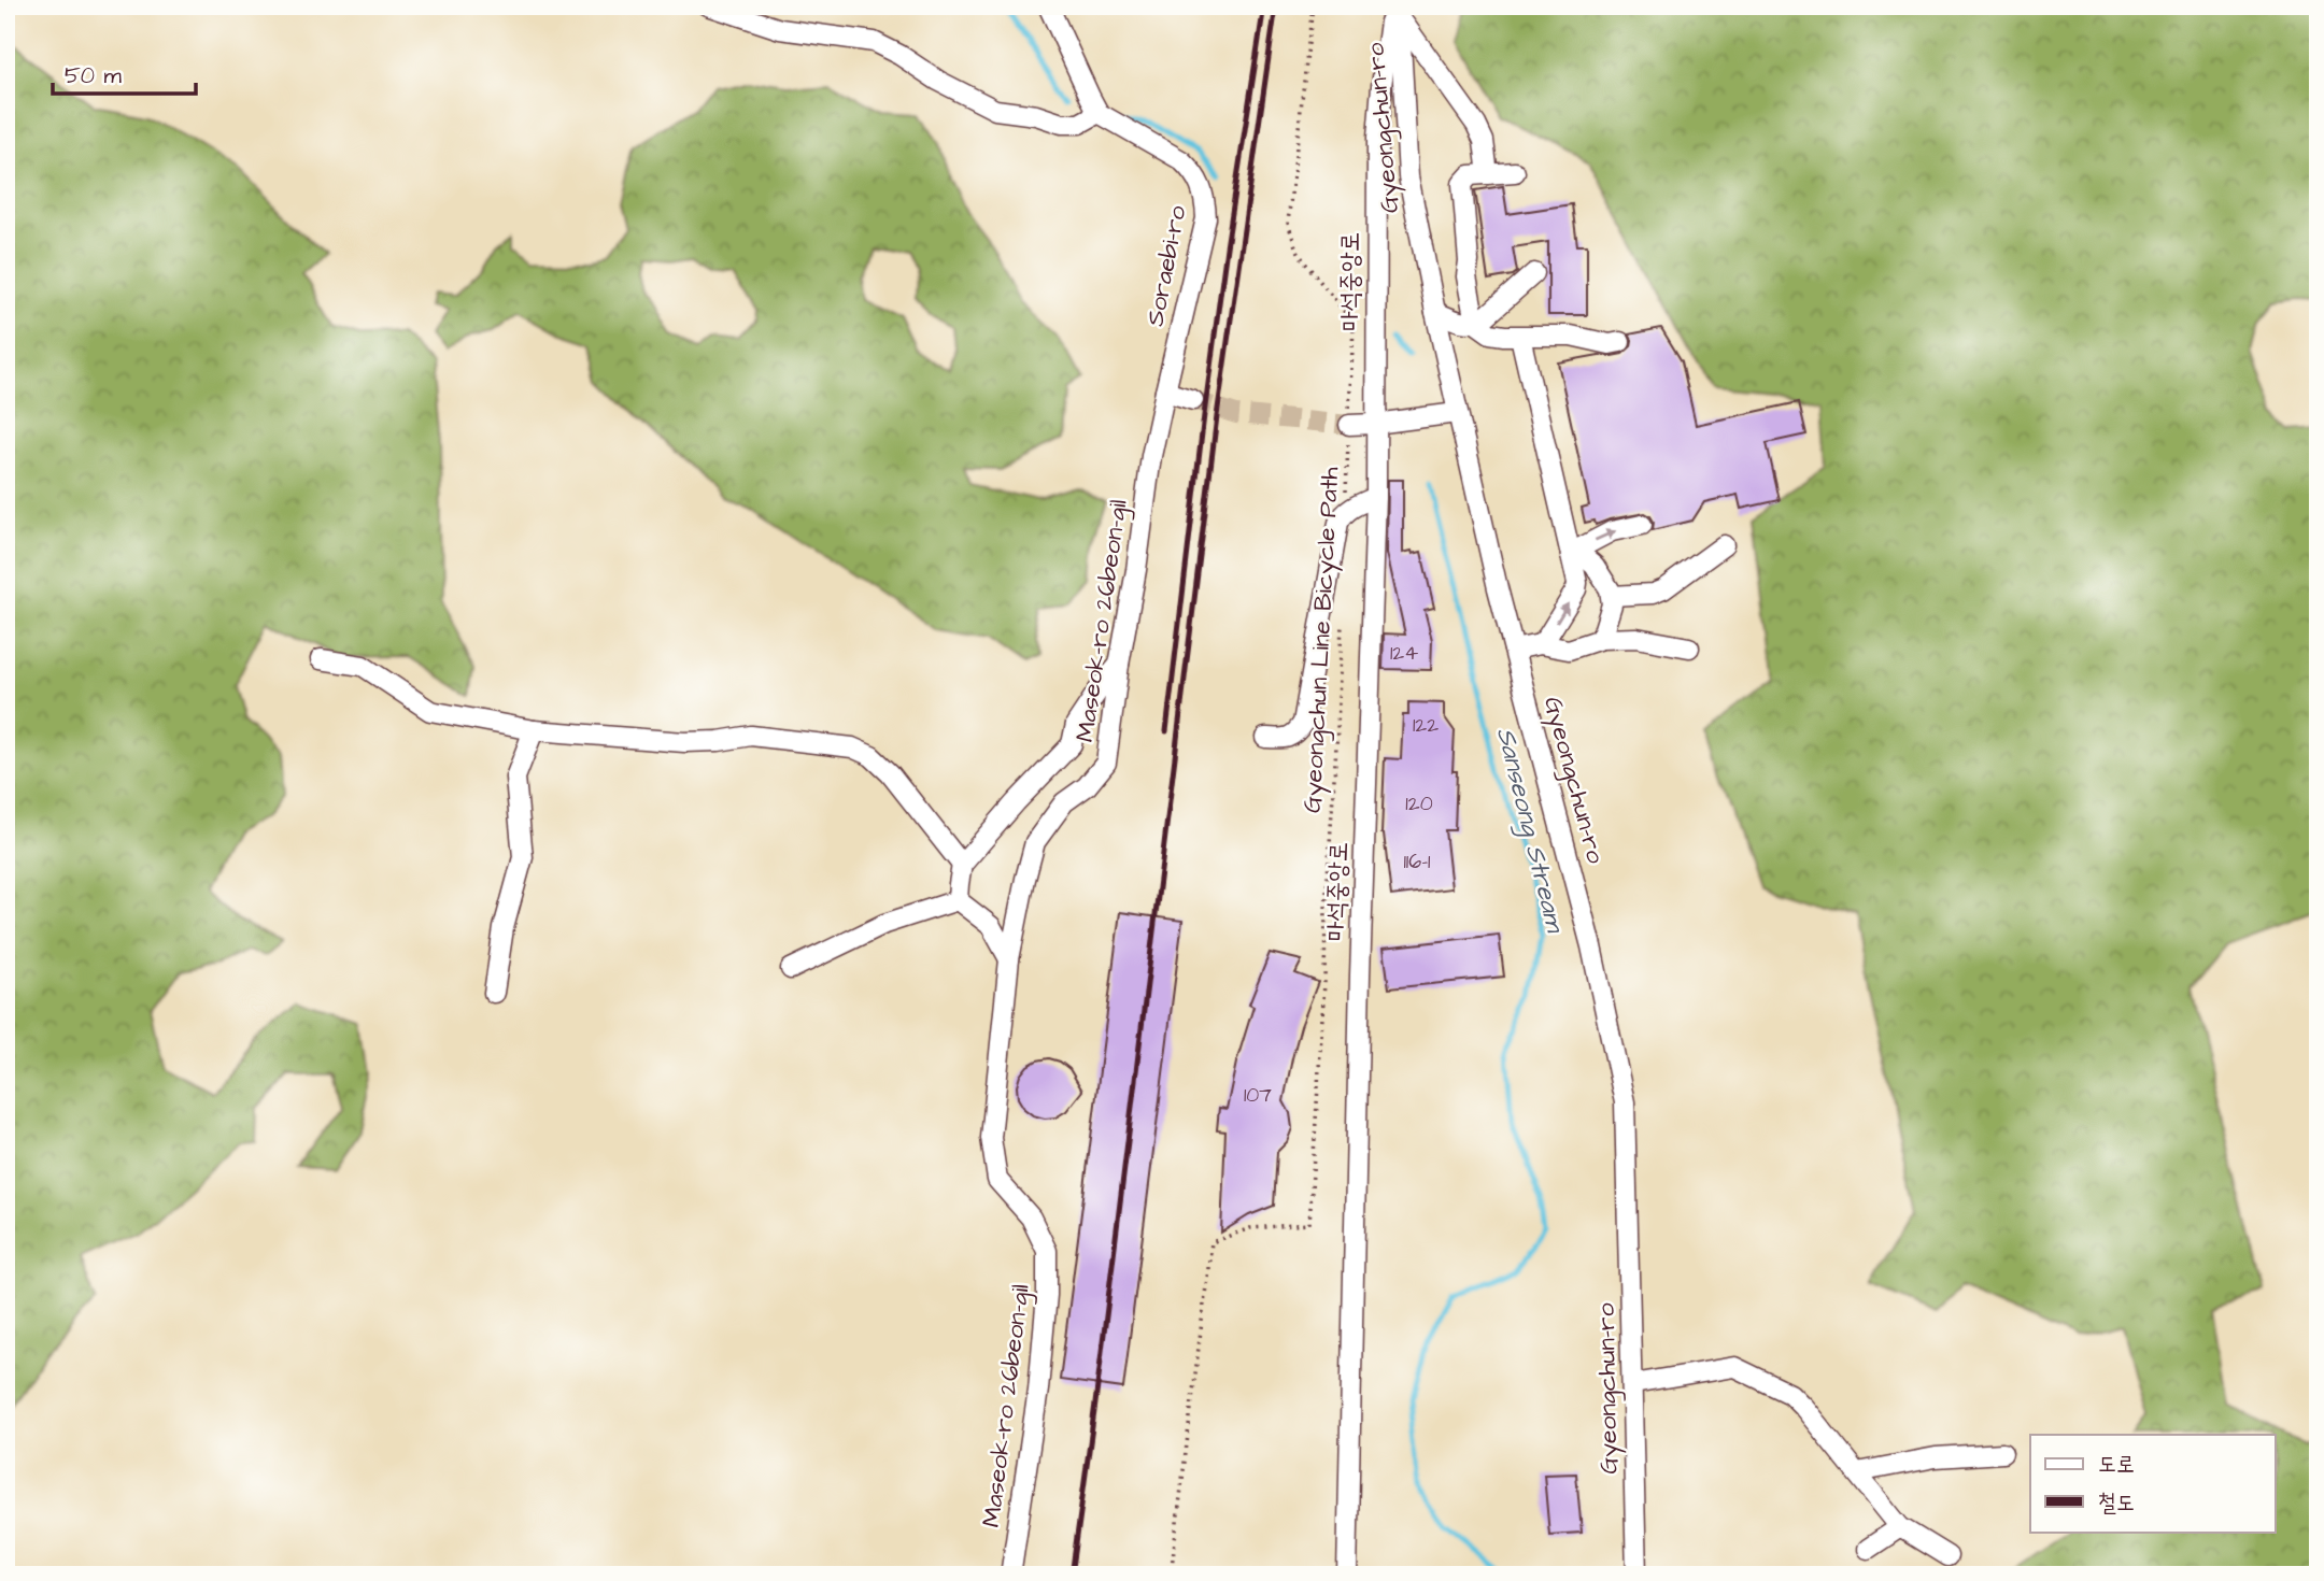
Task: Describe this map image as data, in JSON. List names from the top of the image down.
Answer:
{
  "streets": {
    "street": [
      "Gyeongchun-ro",
      "Soraebi-ro",
      "마석중앙로",
      "Maseok-ro 26beon-gil"
    ],
    "path": ["Gyeongchun Line Bicycle Path"]
  },
  "crossings": [
    ["Gyeongchun-ro", "마석중앙로"],
    ["Soraebi-ro", "Maseok-ro 26beon-gil"]
  ],
  "water": ["Sanseong Stream"],
  "house_numbers": [
    "124",
    "122",
    "120",
    "116-1",
    "107"
  ],
  "legend": ["도로", "철도"],
  "scale_bar": "50 m"
}
